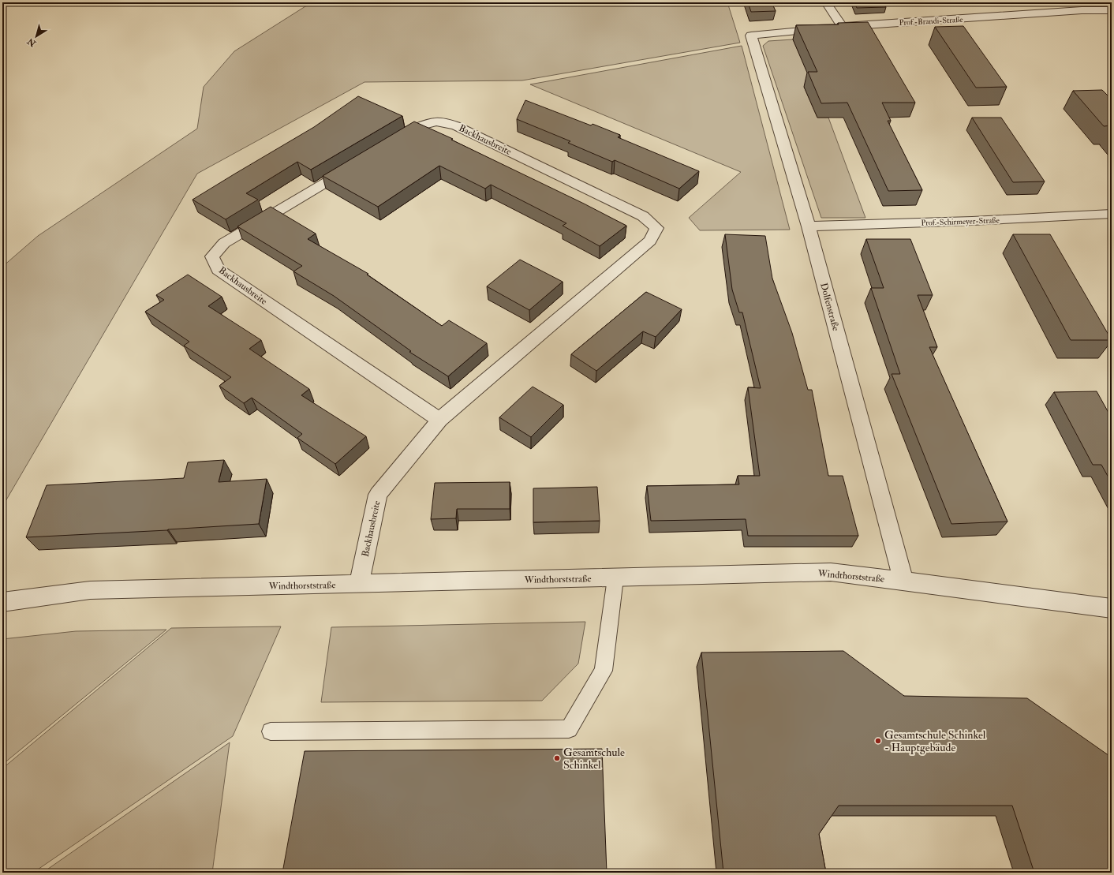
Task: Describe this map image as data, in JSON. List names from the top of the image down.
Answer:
{
  "streets": {
    "street": [
      "Prof.-Brandi-Straße",
      "Backhausbreite",
      "Prof.-Schirmeyer-Straße",
      "Dolfenstraße",
      "Windthorststraße"
    ]
  },
  "crossings": [
    ["Prof.-Brandi-Straße", "Dolfenstraße"],
    ["Backhausbreite", "Windthorststraße"],
    ["Prof.-Schirmeyer-Straße", "Dolfenstraße"],
    ["Dolfenstraße", "Windthorststraße"]
  ],
  "places": ["Gesamtschule Schinkel - Hauptgebäude", "Gesamtschule Schinkel"],
  "north": "bottom left"
}
